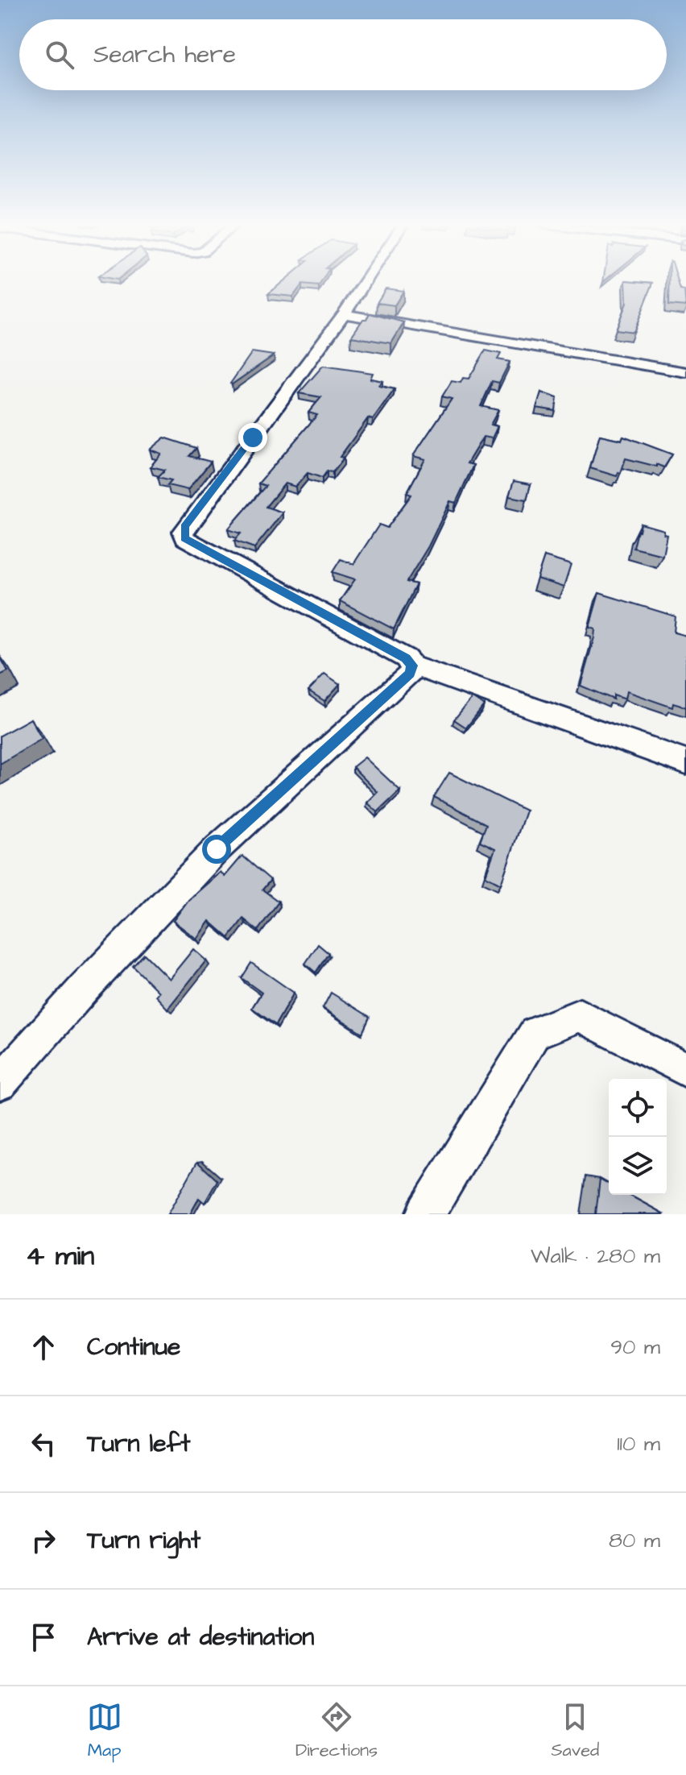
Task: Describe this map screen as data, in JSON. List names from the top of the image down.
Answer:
{
  "page": {
    "search": "Search here",
    "heading": ["4 min", "Walk · 280 m"],
    "list": [
      ["Continue", "90 m"],
      ["Turn left", "110 m"],
      ["Turn right", "80 m"],
      "Arrive at destination"
    ],
    "nav": ["Map", "Directions", "Saved"]
  }
}
